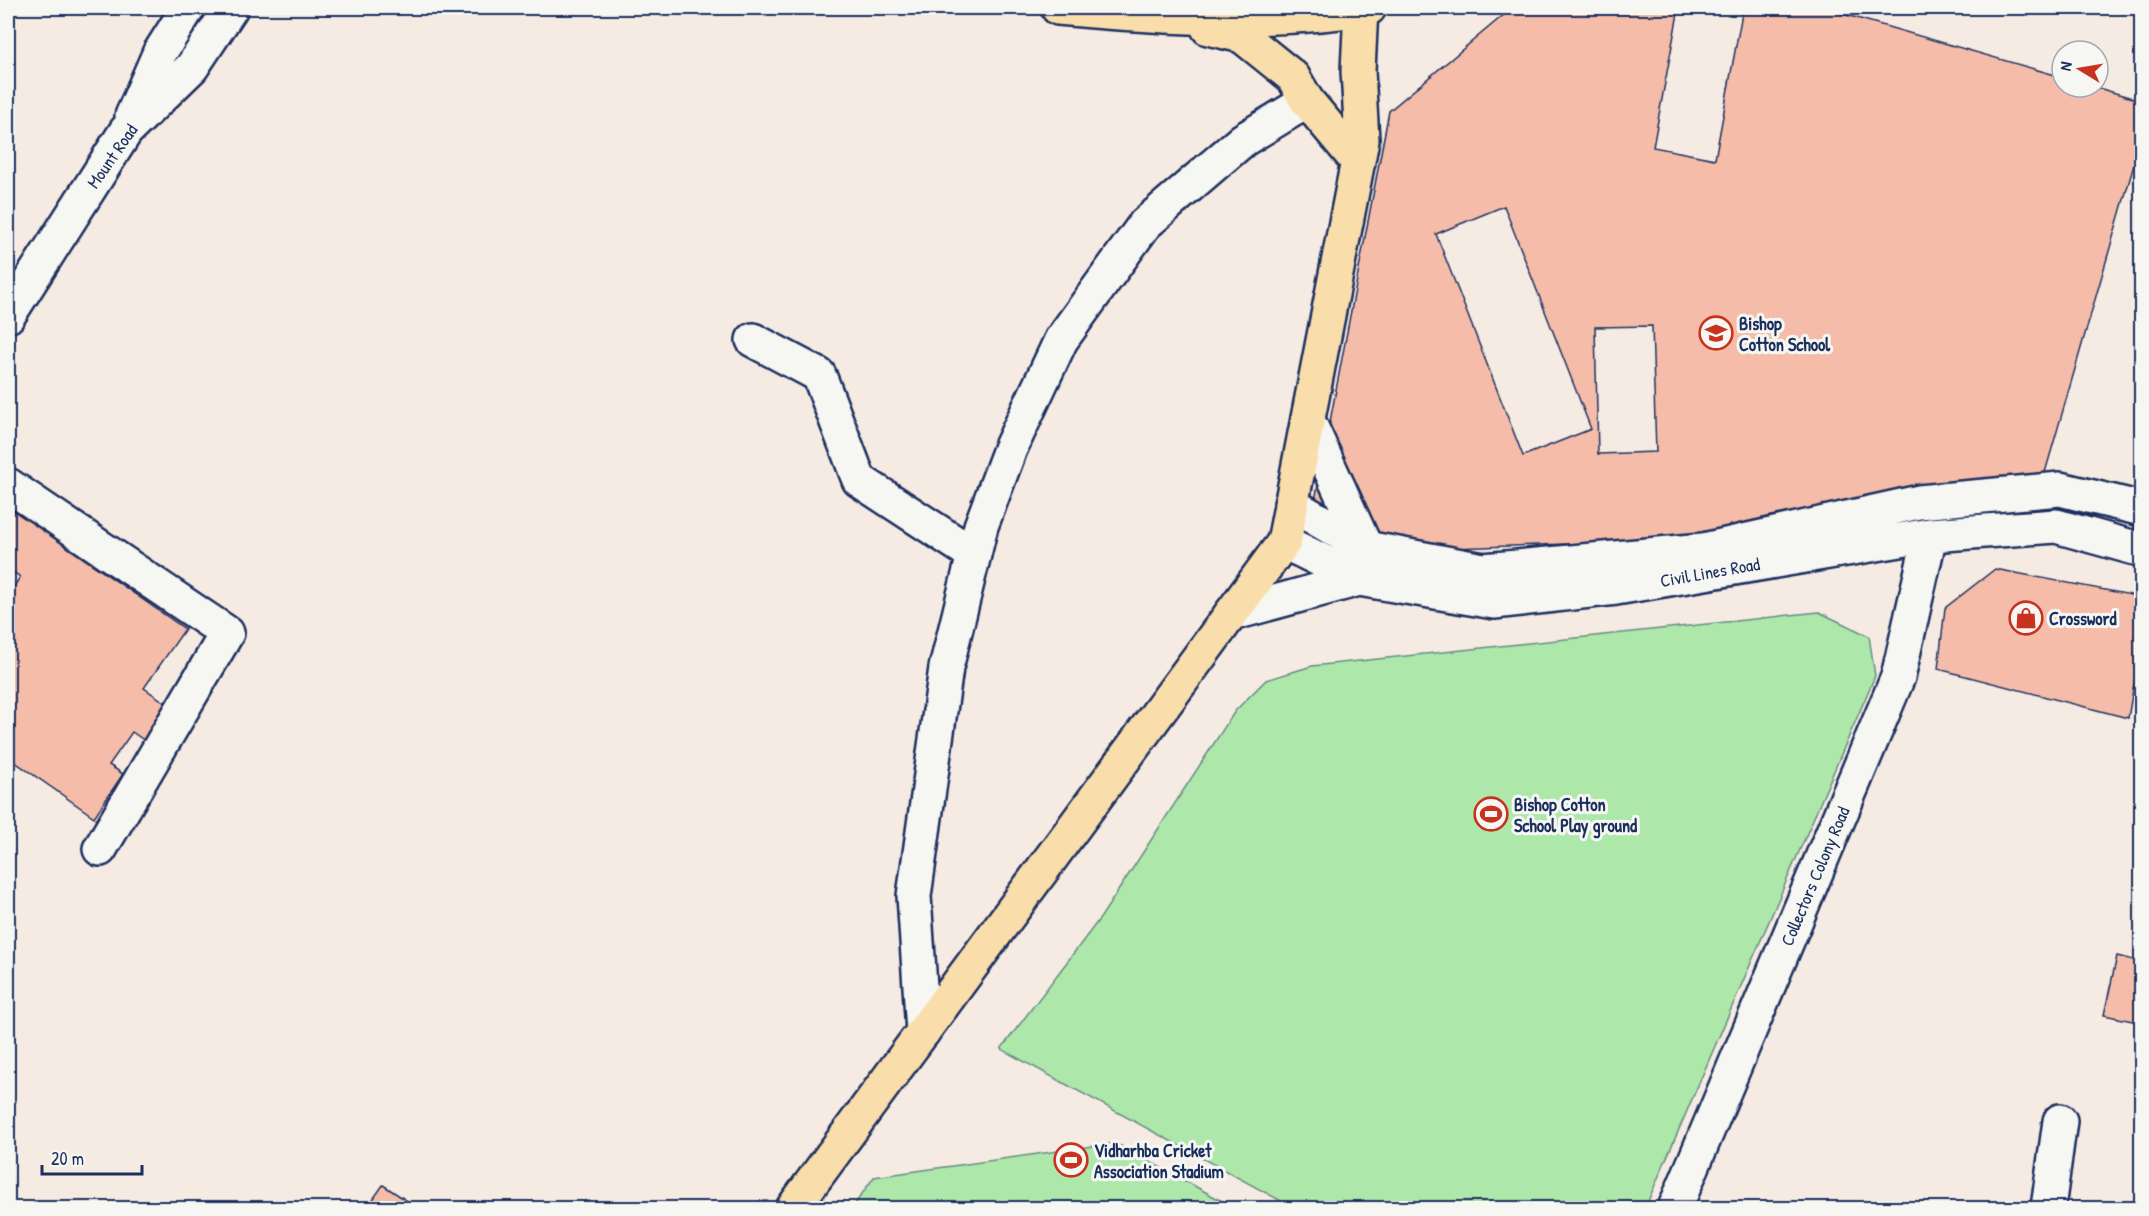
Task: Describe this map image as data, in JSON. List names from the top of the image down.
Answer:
{
  "streets": {
    "street": ["Mount Road", "Civil Lines Road", "Collectors Colony Road"]
  },
  "crossings": [
    ["Civil Lines Road", "Collectors Colony Road"]
  ],
  "places": {
    "school or university": ["Bishop Cotton School"],
    "shop": ["Crossword"],
    "sports": ["Bishop Cotton School Play ground", "Vidharhba Cricket Association Stadium"]
  },
  "scale_bar": "20 m",
  "north": "left"
}
